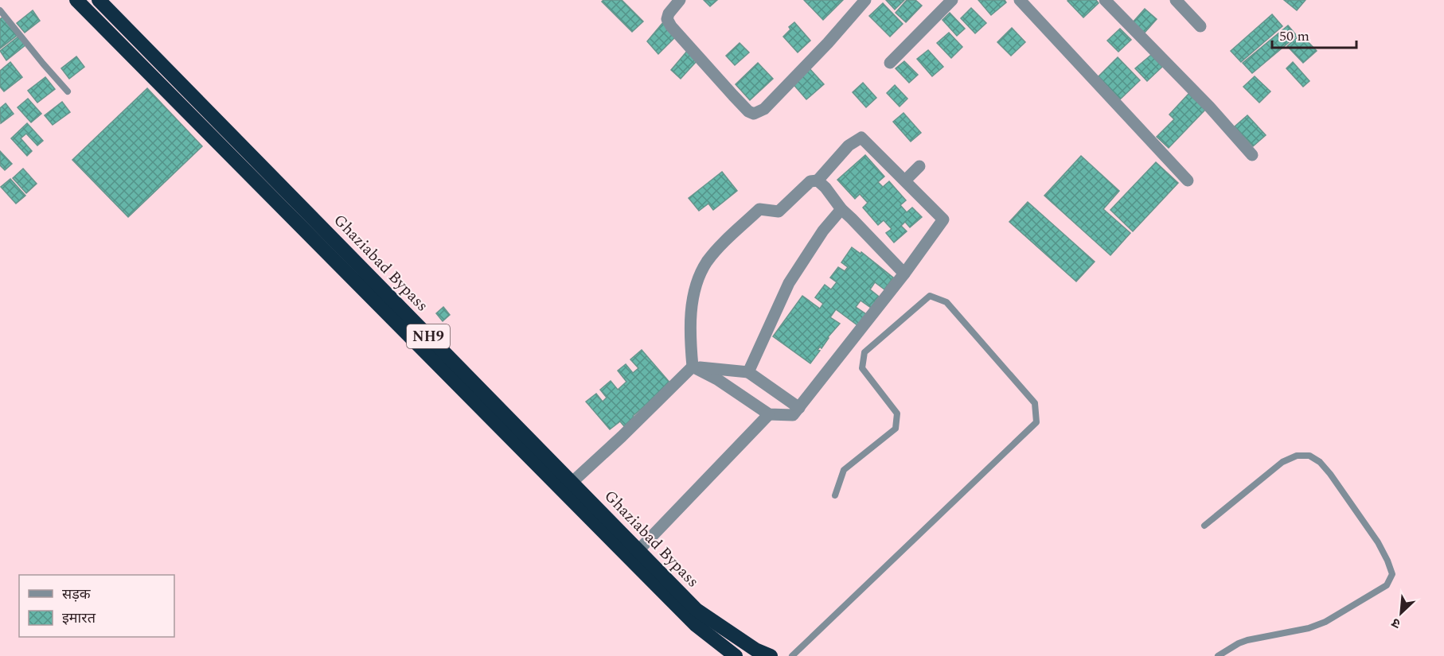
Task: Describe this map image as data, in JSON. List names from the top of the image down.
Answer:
{
  "streets": {
    "highway": ["Ghaziabad Bypass", "NH9"]
  },
  "legend": ["सड़क", "इमारत"],
  "scale_bar": "50 m",
  "north": "bottom left"
}
